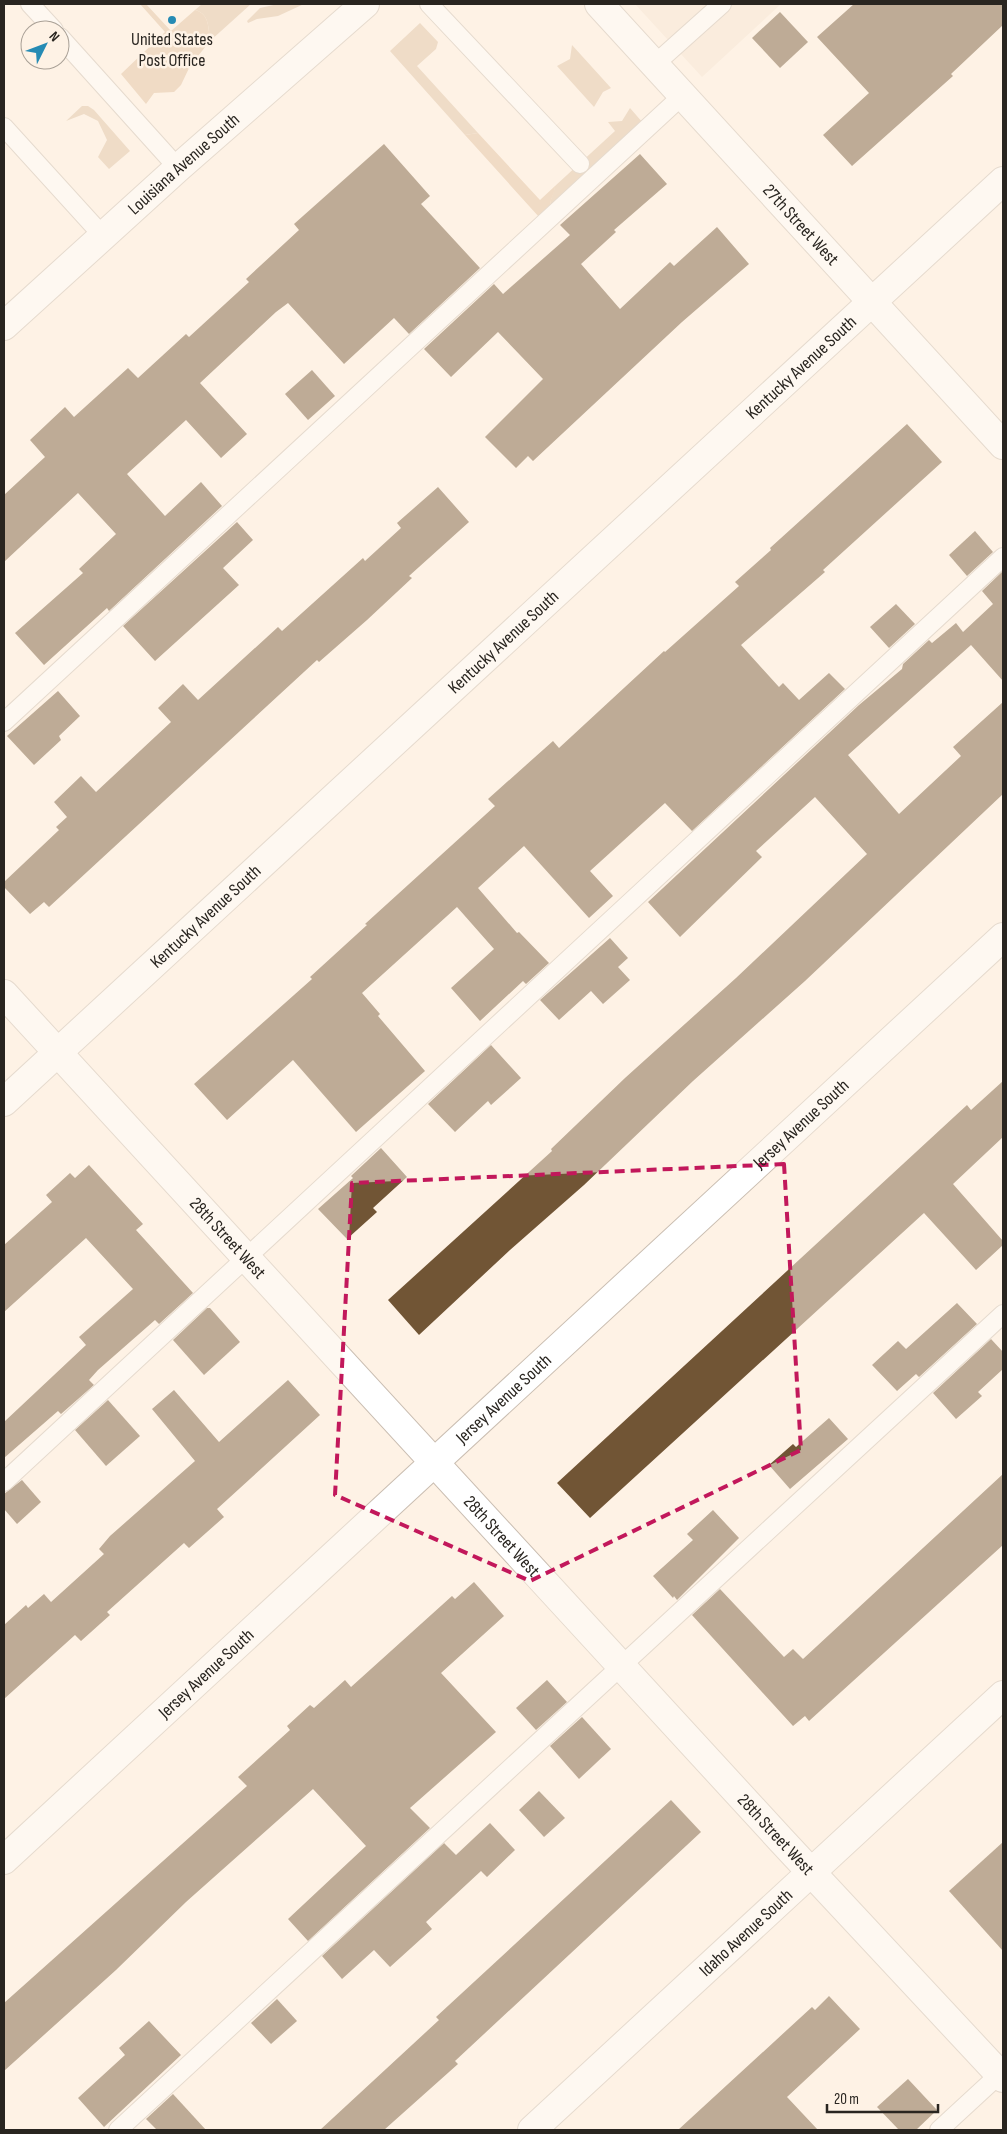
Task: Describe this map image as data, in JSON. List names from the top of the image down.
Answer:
{
  "streets": {
    "street": [
      "Louisiana Avenue South",
      "27th Street West",
      "Kentucky Avenue South",
      "Jersey Avenue South",
      "28th Street West",
      "Idaho Avenue South"
    ]
  },
  "crossings": [
    ["27th Street West", "Kentucky Avenue South"],
    ["Kentucky Avenue South", "28th Street West"],
    ["Jersey Avenue South", "28th Street West"],
    ["28th Street West", "Idaho Avenue South"]
  ],
  "places": ["United States Post Office"],
  "scale_bar": "20 m",
  "north": "top right"
}
